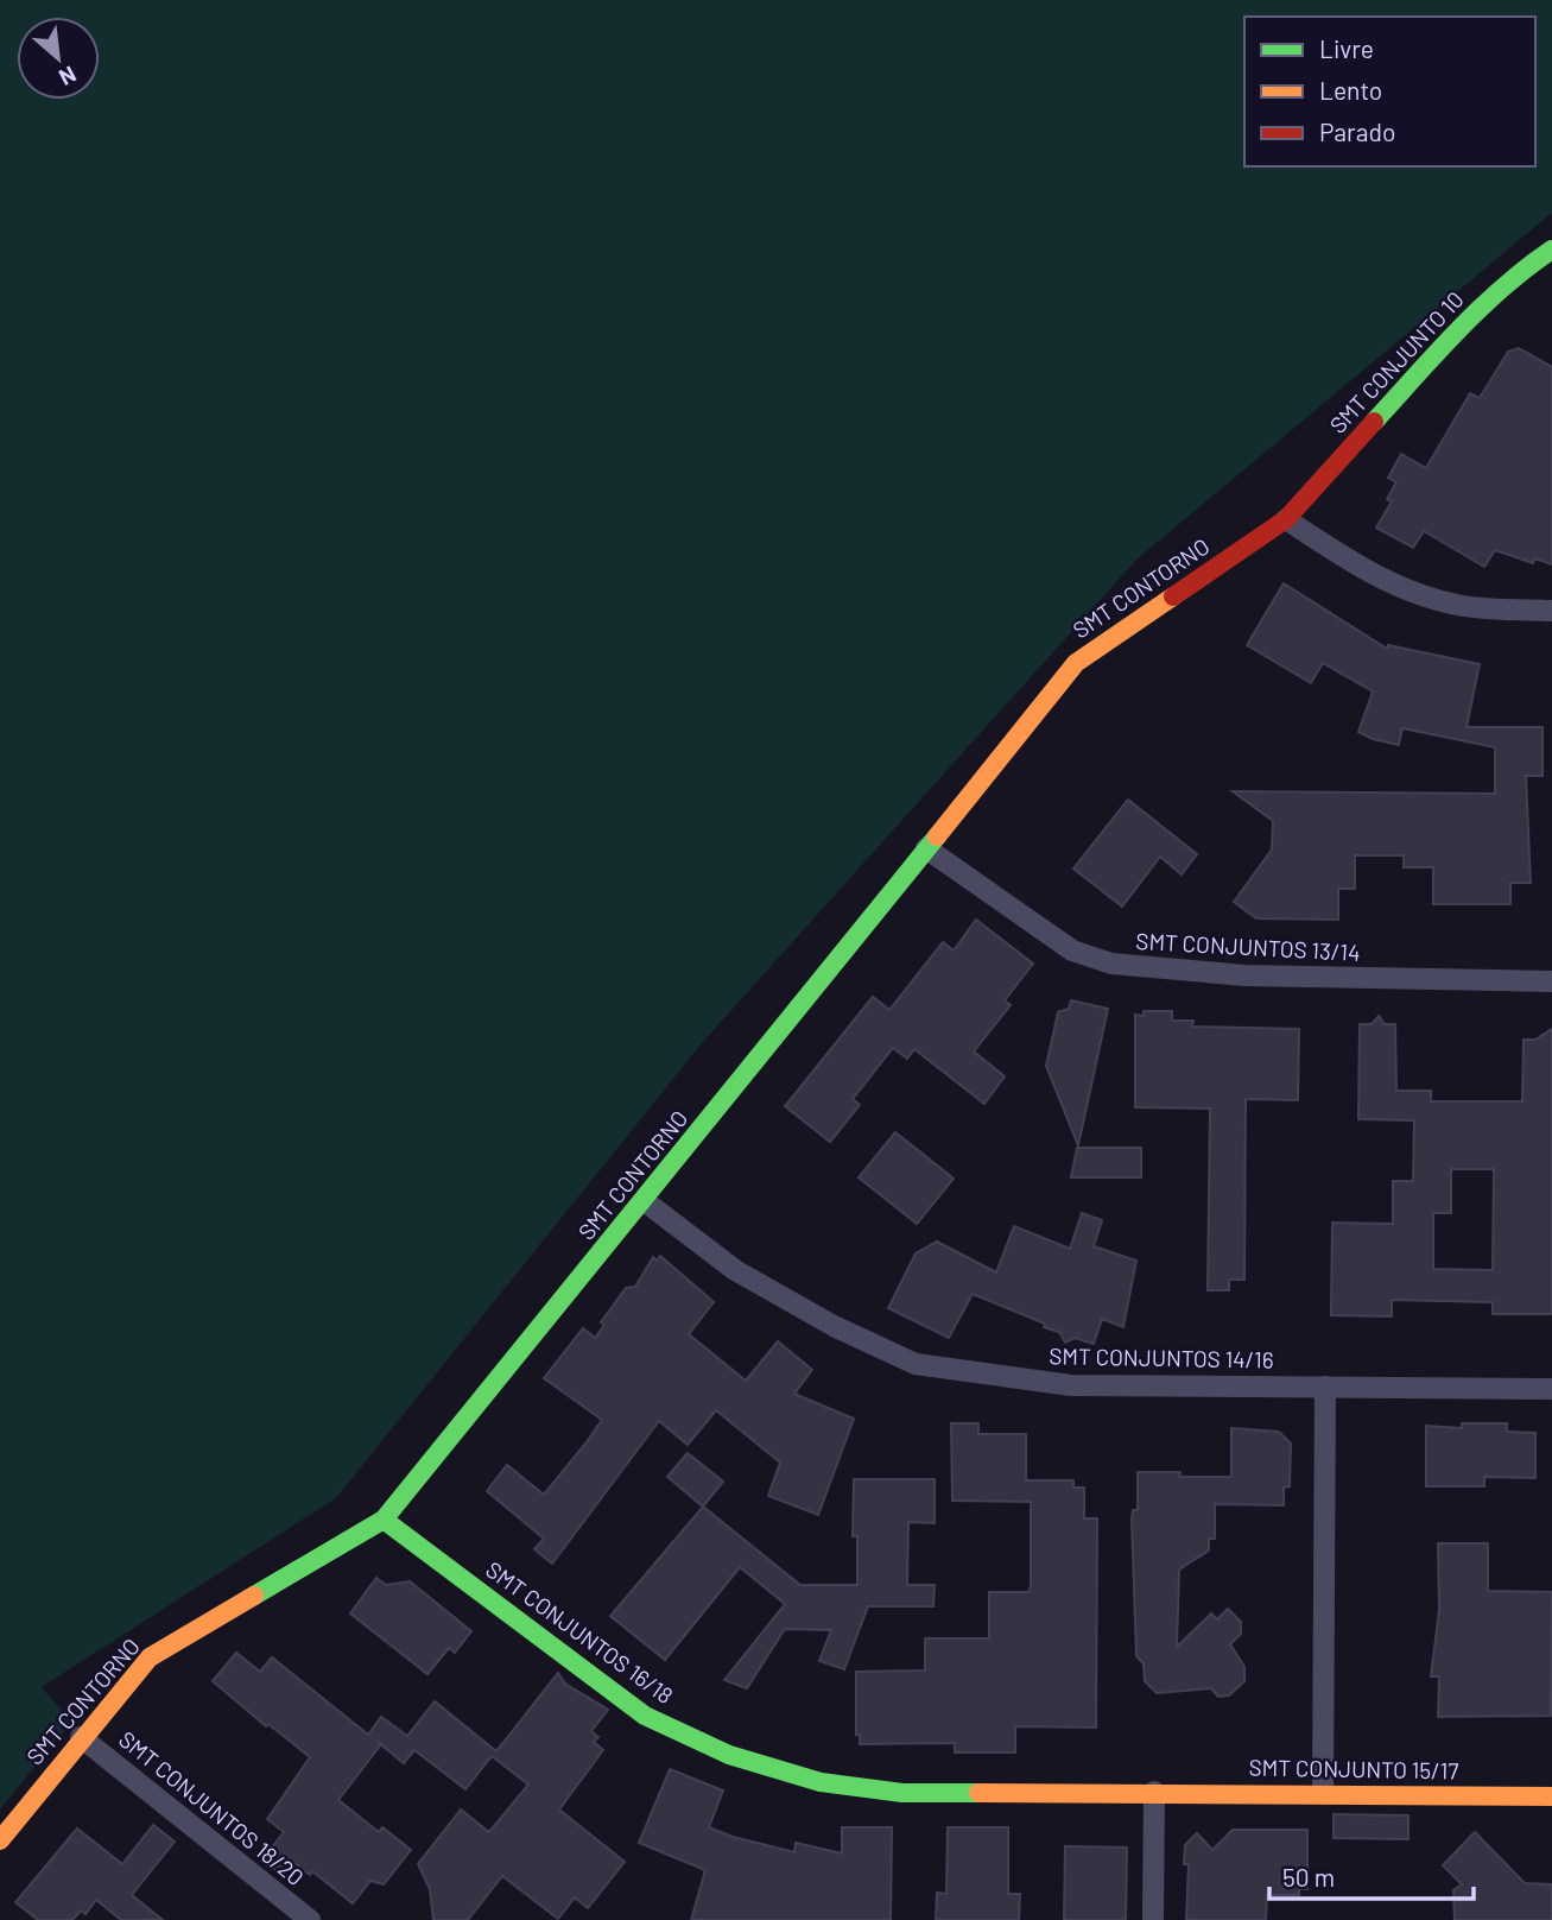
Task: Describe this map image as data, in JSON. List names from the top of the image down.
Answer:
{
  "streets": {
    "street": [
      "SMT CONJUNTO 10",
      "SMT CONTORNO",
      "SMT CONJUNTOS 13/14",
      "SMT CONJUNTOS 14/16",
      "SMT CONJUNTOS 16/18",
      "SMT CONJUNTO 15/17",
      "SMT CONJUNTOS 18/20"
    ]
  },
  "crossings": [
    ["SMT CONJUNTO 10", "SMT CONTORNO"],
    ["SMT CONTORNO", "SMT CONJUNTOS 13/14"],
    ["SMT CONTORNO", "SMT CONJUNTOS 14/16"],
    ["SMT CONTORNO", "SMT CONJUNTOS 16/18"],
    ["SMT CONTORNO", "SMT CONJUNTOS 18/20"],
    ["SMT CONJUNTOS 16/18", "SMT CONJUNTO 15/17"]
  ],
  "legend": ["Livre", "Lento", "Parado"],
  "scale_bar": "50 m",
  "north": "bottom right"
}
